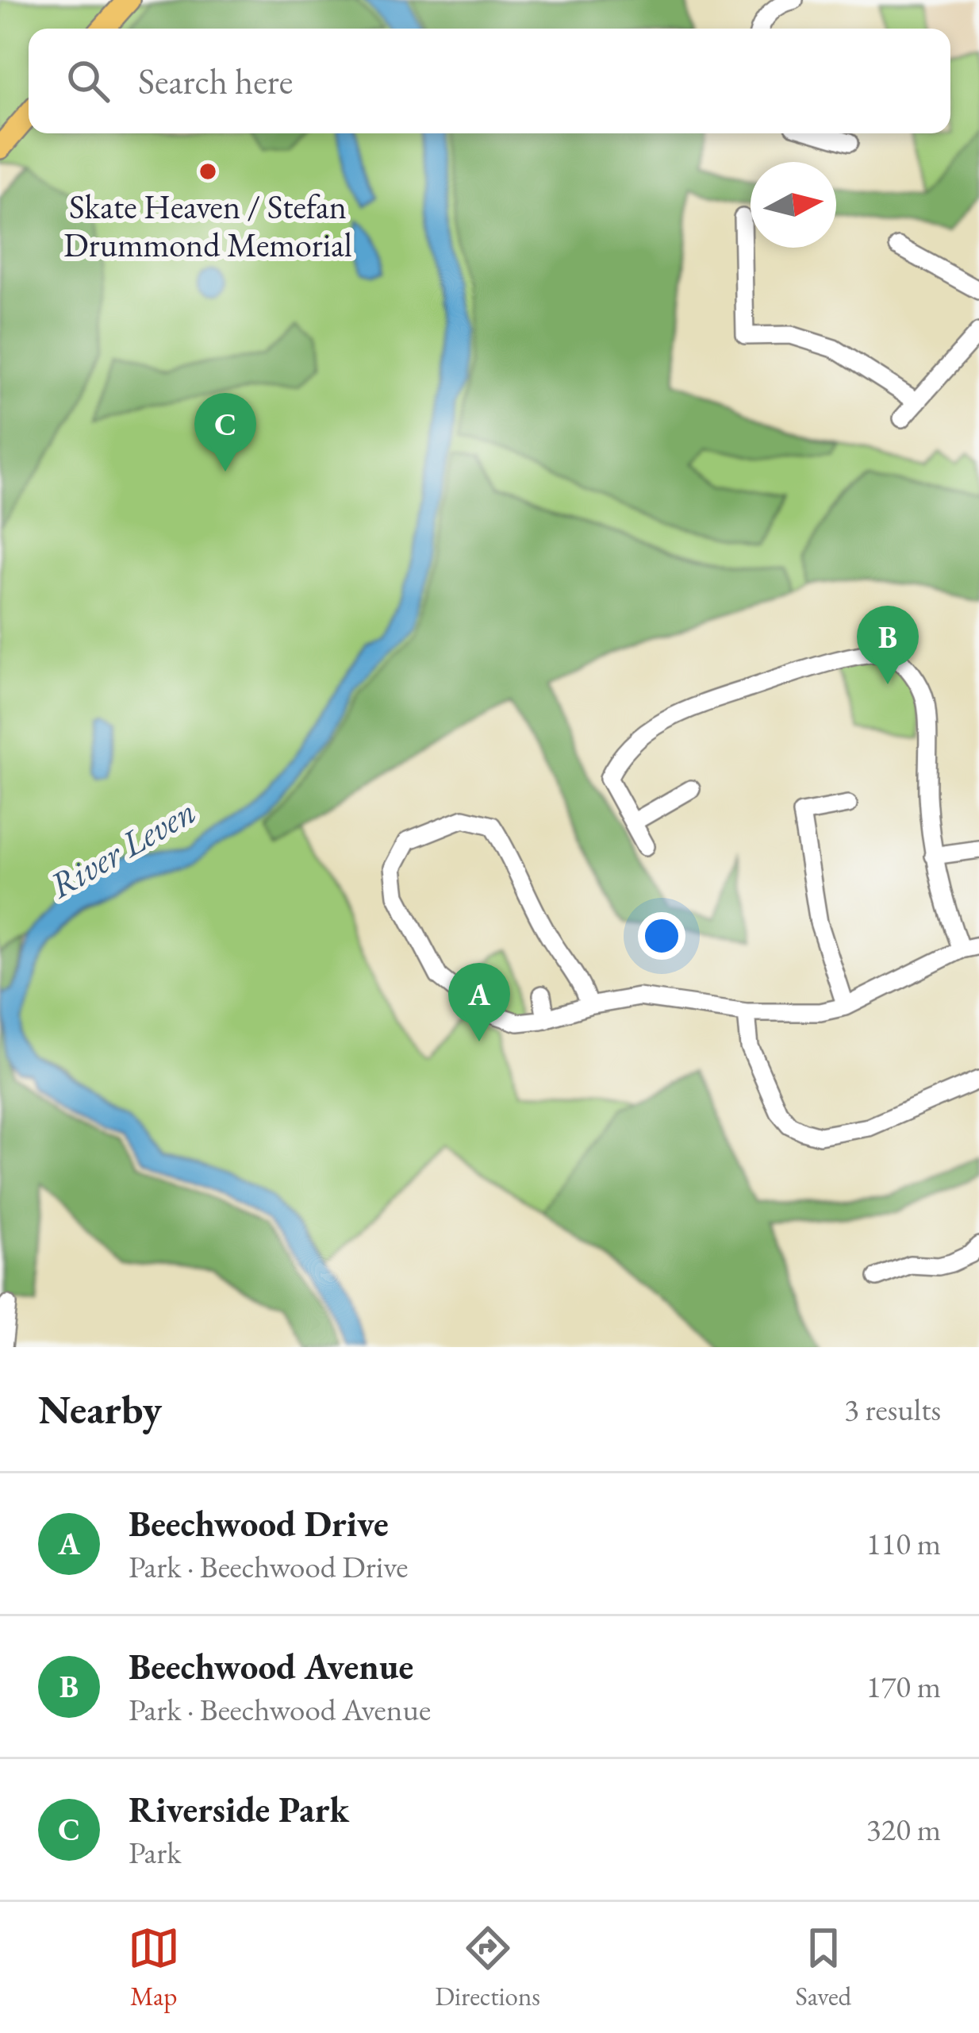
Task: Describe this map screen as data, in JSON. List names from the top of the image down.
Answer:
{
  "water": ["River Leven"],
  "places": ["Skate Heaven / Stefan Drummond Memorial"],
  "north": "right",
  "page": {
    "search": "Search here",
    "pins": ["C", "B", "A"],
    "heading": ["Nearby", "3 results"],
    "list": [
      {
        "mark": "A",
        "name": "Beechwood Drive",
        "note": "Park · Beechwood Drive",
        "value": "110 m"
      },
      {
        "mark": "B",
        "name": "Beechwood Avenue",
        "note": "Park · Beechwood Avenue",
        "value": "170 m"
      },
      {
        "mark": "C",
        "name": "Riverside Park",
        "note": "Park",
        "value": "320 m"
      }
    ],
    "nav": ["Map", "Directions", "Saved"]
  }
}
